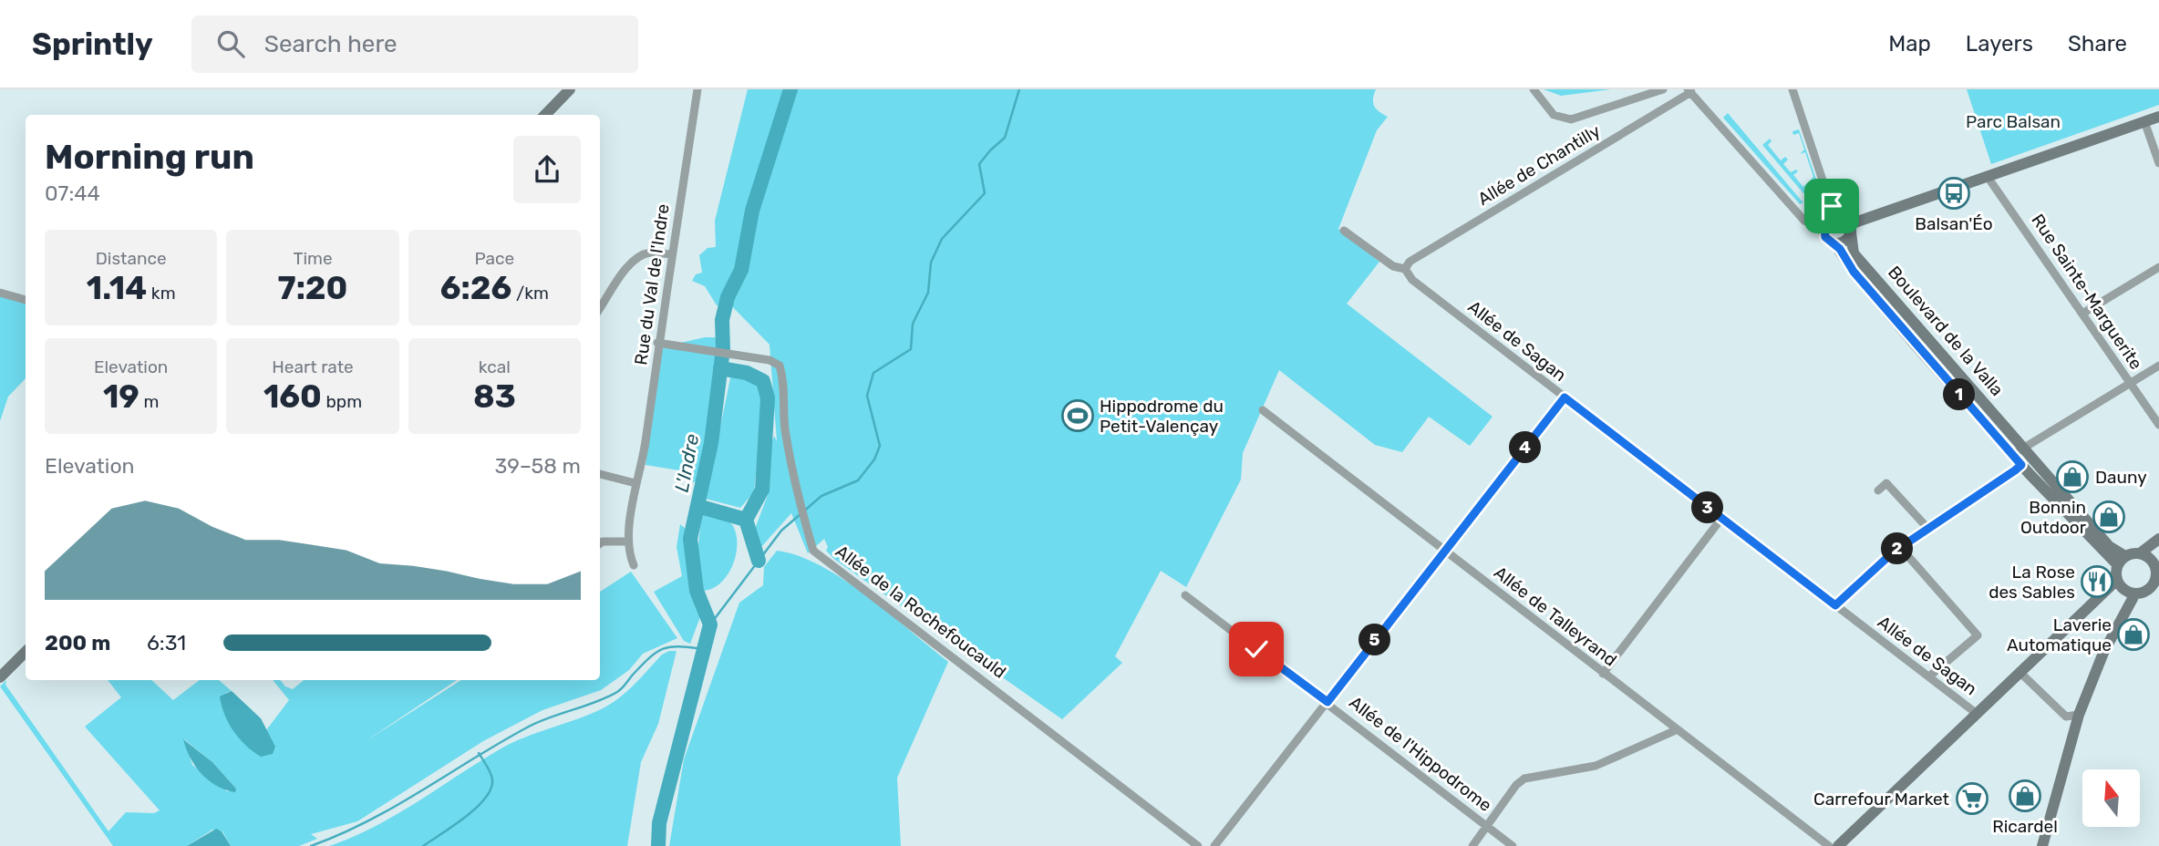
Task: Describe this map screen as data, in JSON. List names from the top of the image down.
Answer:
{
  "streets": {
    "main road": ["Boulevard de la Valla"],
    "street": [
      "Allée de Chantilly",
      "Rue du Val de l'Indre",
      "Rue Sainte-Marguerite",
      "Allée de Sagan",
      "Allée de la Rochefoucauld",
      "Allée de Talleyrand",
      "Allée de l'Hippodrome"
    ]
  },
  "crossings": [
    ["Allée de Chantilly", "Allée de Sagan"],
    ["Rue du Val de l'Indre", "Allée de la Rochefoucauld"]
  ],
  "water": ["L'Indre"],
  "parks": ["Parc Balsan"],
  "places": {
    "bus stop": ["Balsan'Éo"],
    "sports": ["Hippodrome du Petit-Valençay"],
    "shop": [
      "Dauny",
      "Bonnin Outdoor",
      "Laverie Automatique",
      "Ricardel"
    ],
    "restaurant": ["La Rose des Sables"],
    "supermarket": ["Carrefour Market"]
  },
  "north": "top",
  "page": {
    "header": "Sprintly",
    "search": "Search here",
    "nav": ["Map", "Layers", "Share"],
    "heading": ["Morning run", "07:44"],
    "stats": [
      ["Distance", "1.14 km"],
      ["Time", "7:20"],
      ["Pace", "6:26 /km"],
      ["Elevation", "19 m"],
      ["Heart rate", "160 bpm"],
      ["kcal", "83"]
    ],
    "pins": [
      "1",
      "4",
      "3",
      "2",
      "5"
    ],
    "chart": ["Elevation", "39–58 m"],
    "list": [
      {
        "name": "200 m",
        "note": "6:31"
      }
    ]
  }
}
